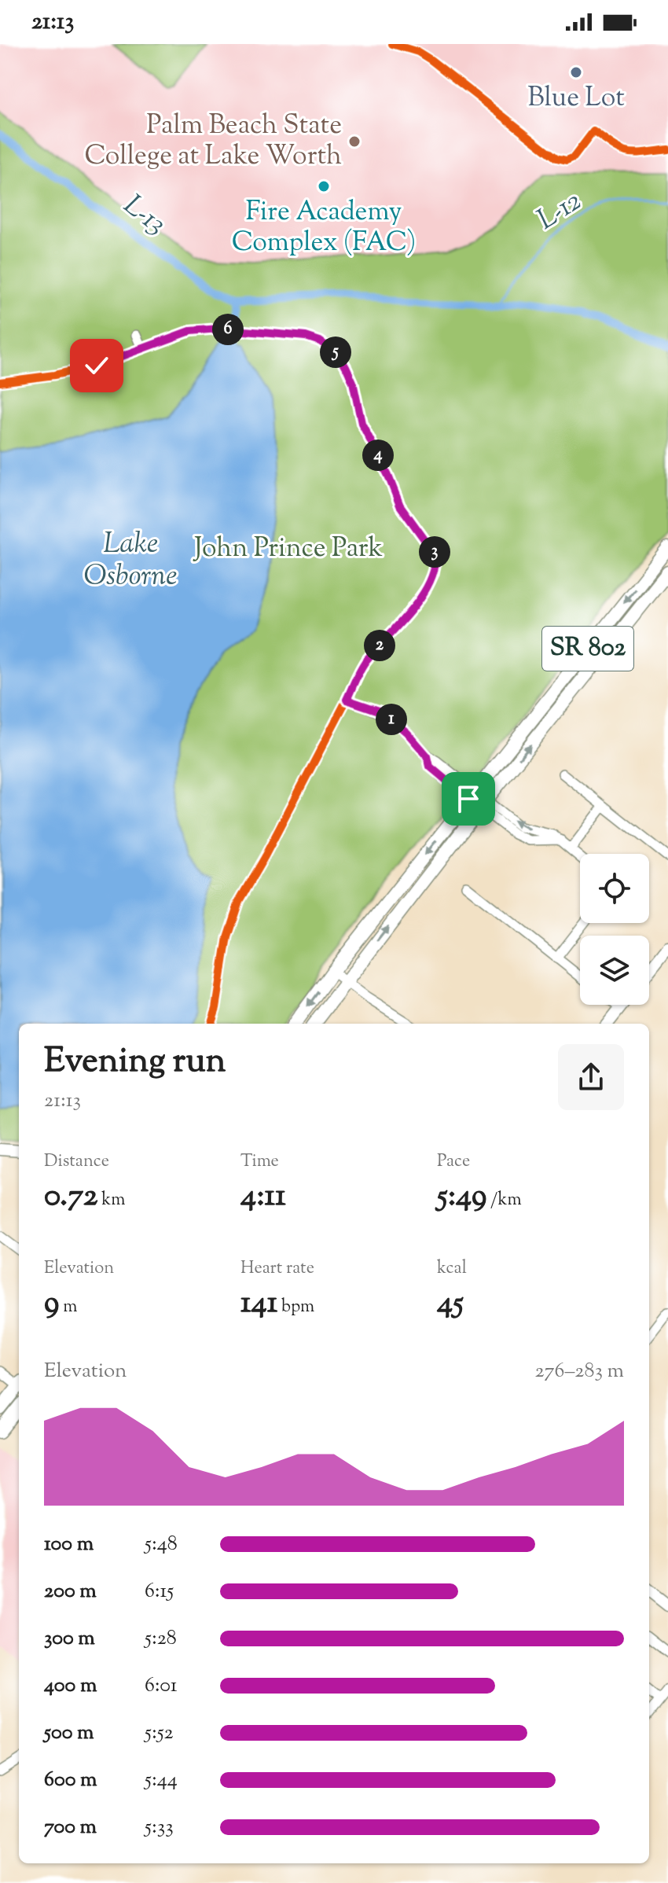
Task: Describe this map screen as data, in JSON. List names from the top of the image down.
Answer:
{
  "streets": {
    "main road": ["SR 802"]
  },
  "water": ["L-12", "L-13", "Lake Osborne"],
  "parks": ["John Prince Park"],
  "places": ["Blue Lot", "Palm Beach State College at Lake Worth", "Fire Academy Complex (FAC)"],
  "page": {
    "status": "21:13",
    "pins": [
      "6",
      "5",
      "4",
      "3",
      "2",
      "1"
    ],
    "heading": ["Evening run", "21:13"],
    "stats": [
      ["Distance", "0.72 km"],
      ["Time", "4:11"],
      ["Pace", "5:49 /km"],
      ["Elevation", "9 m"],
      ["Heart rate", "141 bpm"],
      ["kcal", "45"]
    ],
    "chart": ["Elevation", "276–283 m"],
    "list": [
      {
        "name": "100 m",
        "note": "5:48"
      },
      {
        "name": "200 m",
        "note": "6:15"
      },
      {
        "name": "300 m",
        "note": "5:28"
      },
      {
        "name": "400 m",
        "note": "6:01"
      },
      {
        "name": "500 m",
        "note": "5:52"
      },
      {
        "name": "600 m",
        "note": "5:44"
      },
      {
        "name": "700 m",
        "note": "5:33"
      }
    ]
  }
}
